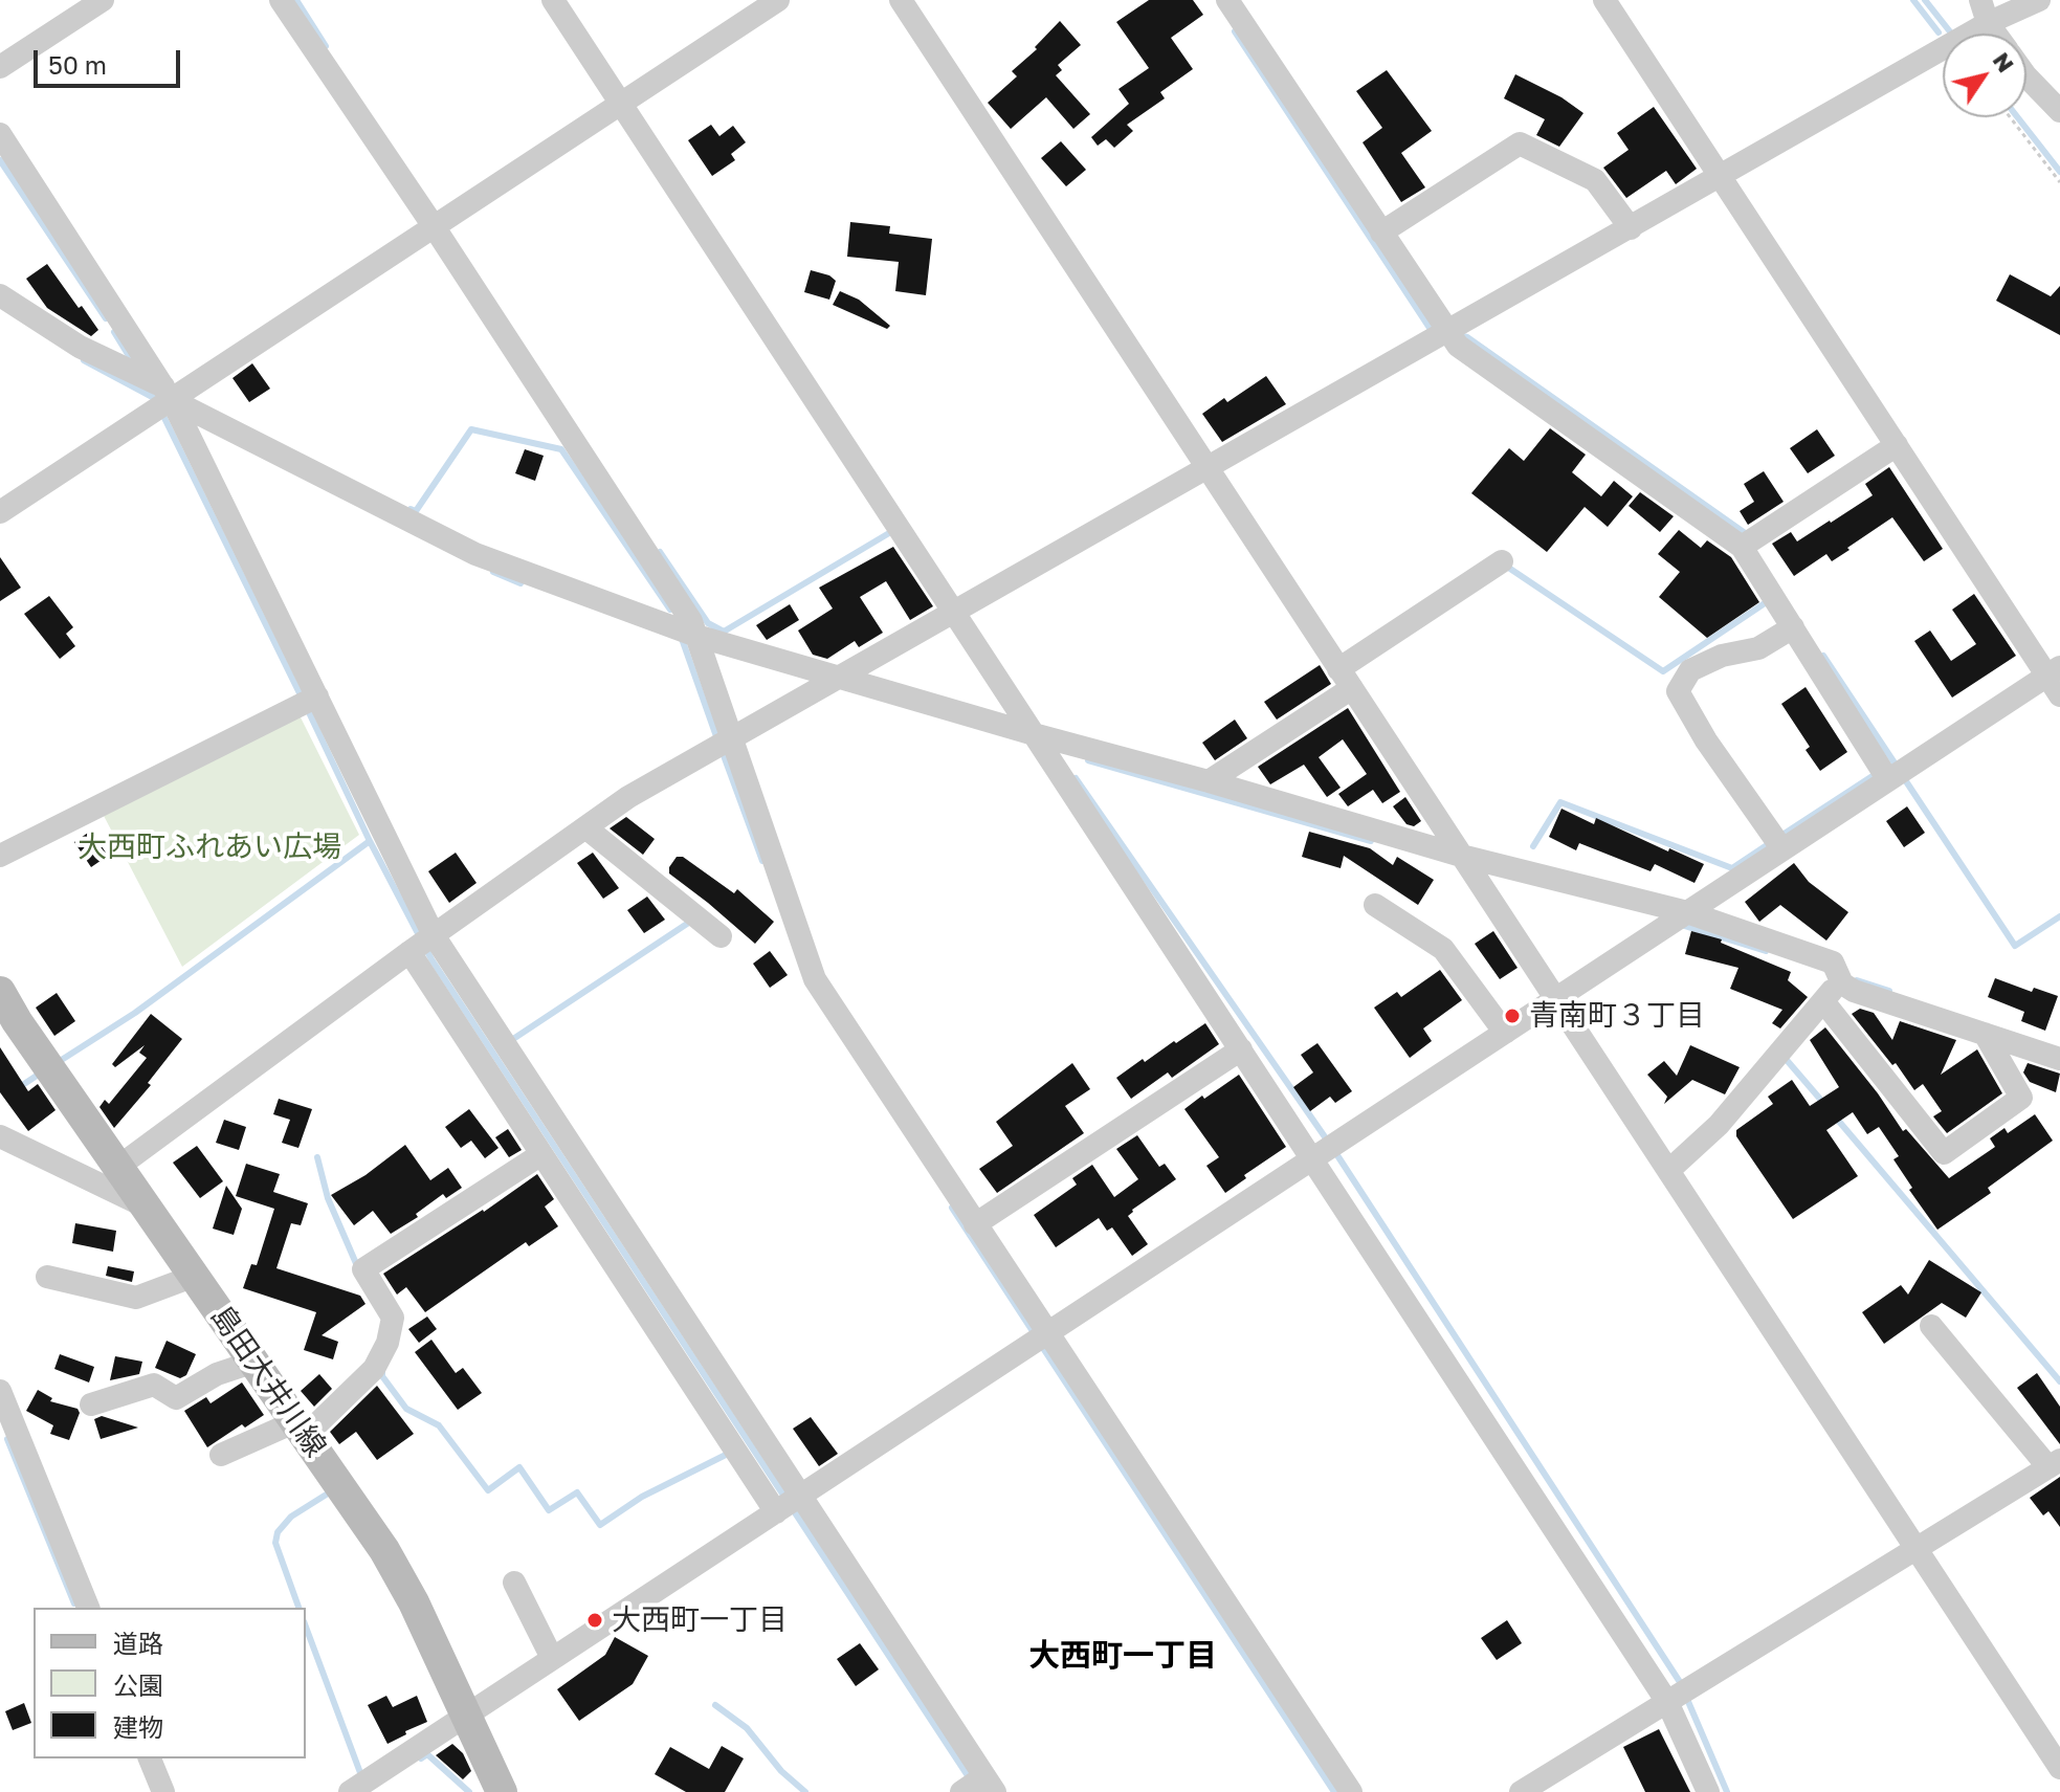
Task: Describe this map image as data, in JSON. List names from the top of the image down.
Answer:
{
  "streets": {
    "main road": ["島田大井川線"]
  },
  "districts": ["大西町一丁目"],
  "parks": ["大西町ふれあい広場"],
  "places": ["青南町３丁目", "大西町一丁目"],
  "legend": ["道路", "公園", "建物"],
  "scale_bar": "50 m",
  "north": "top right"
}
